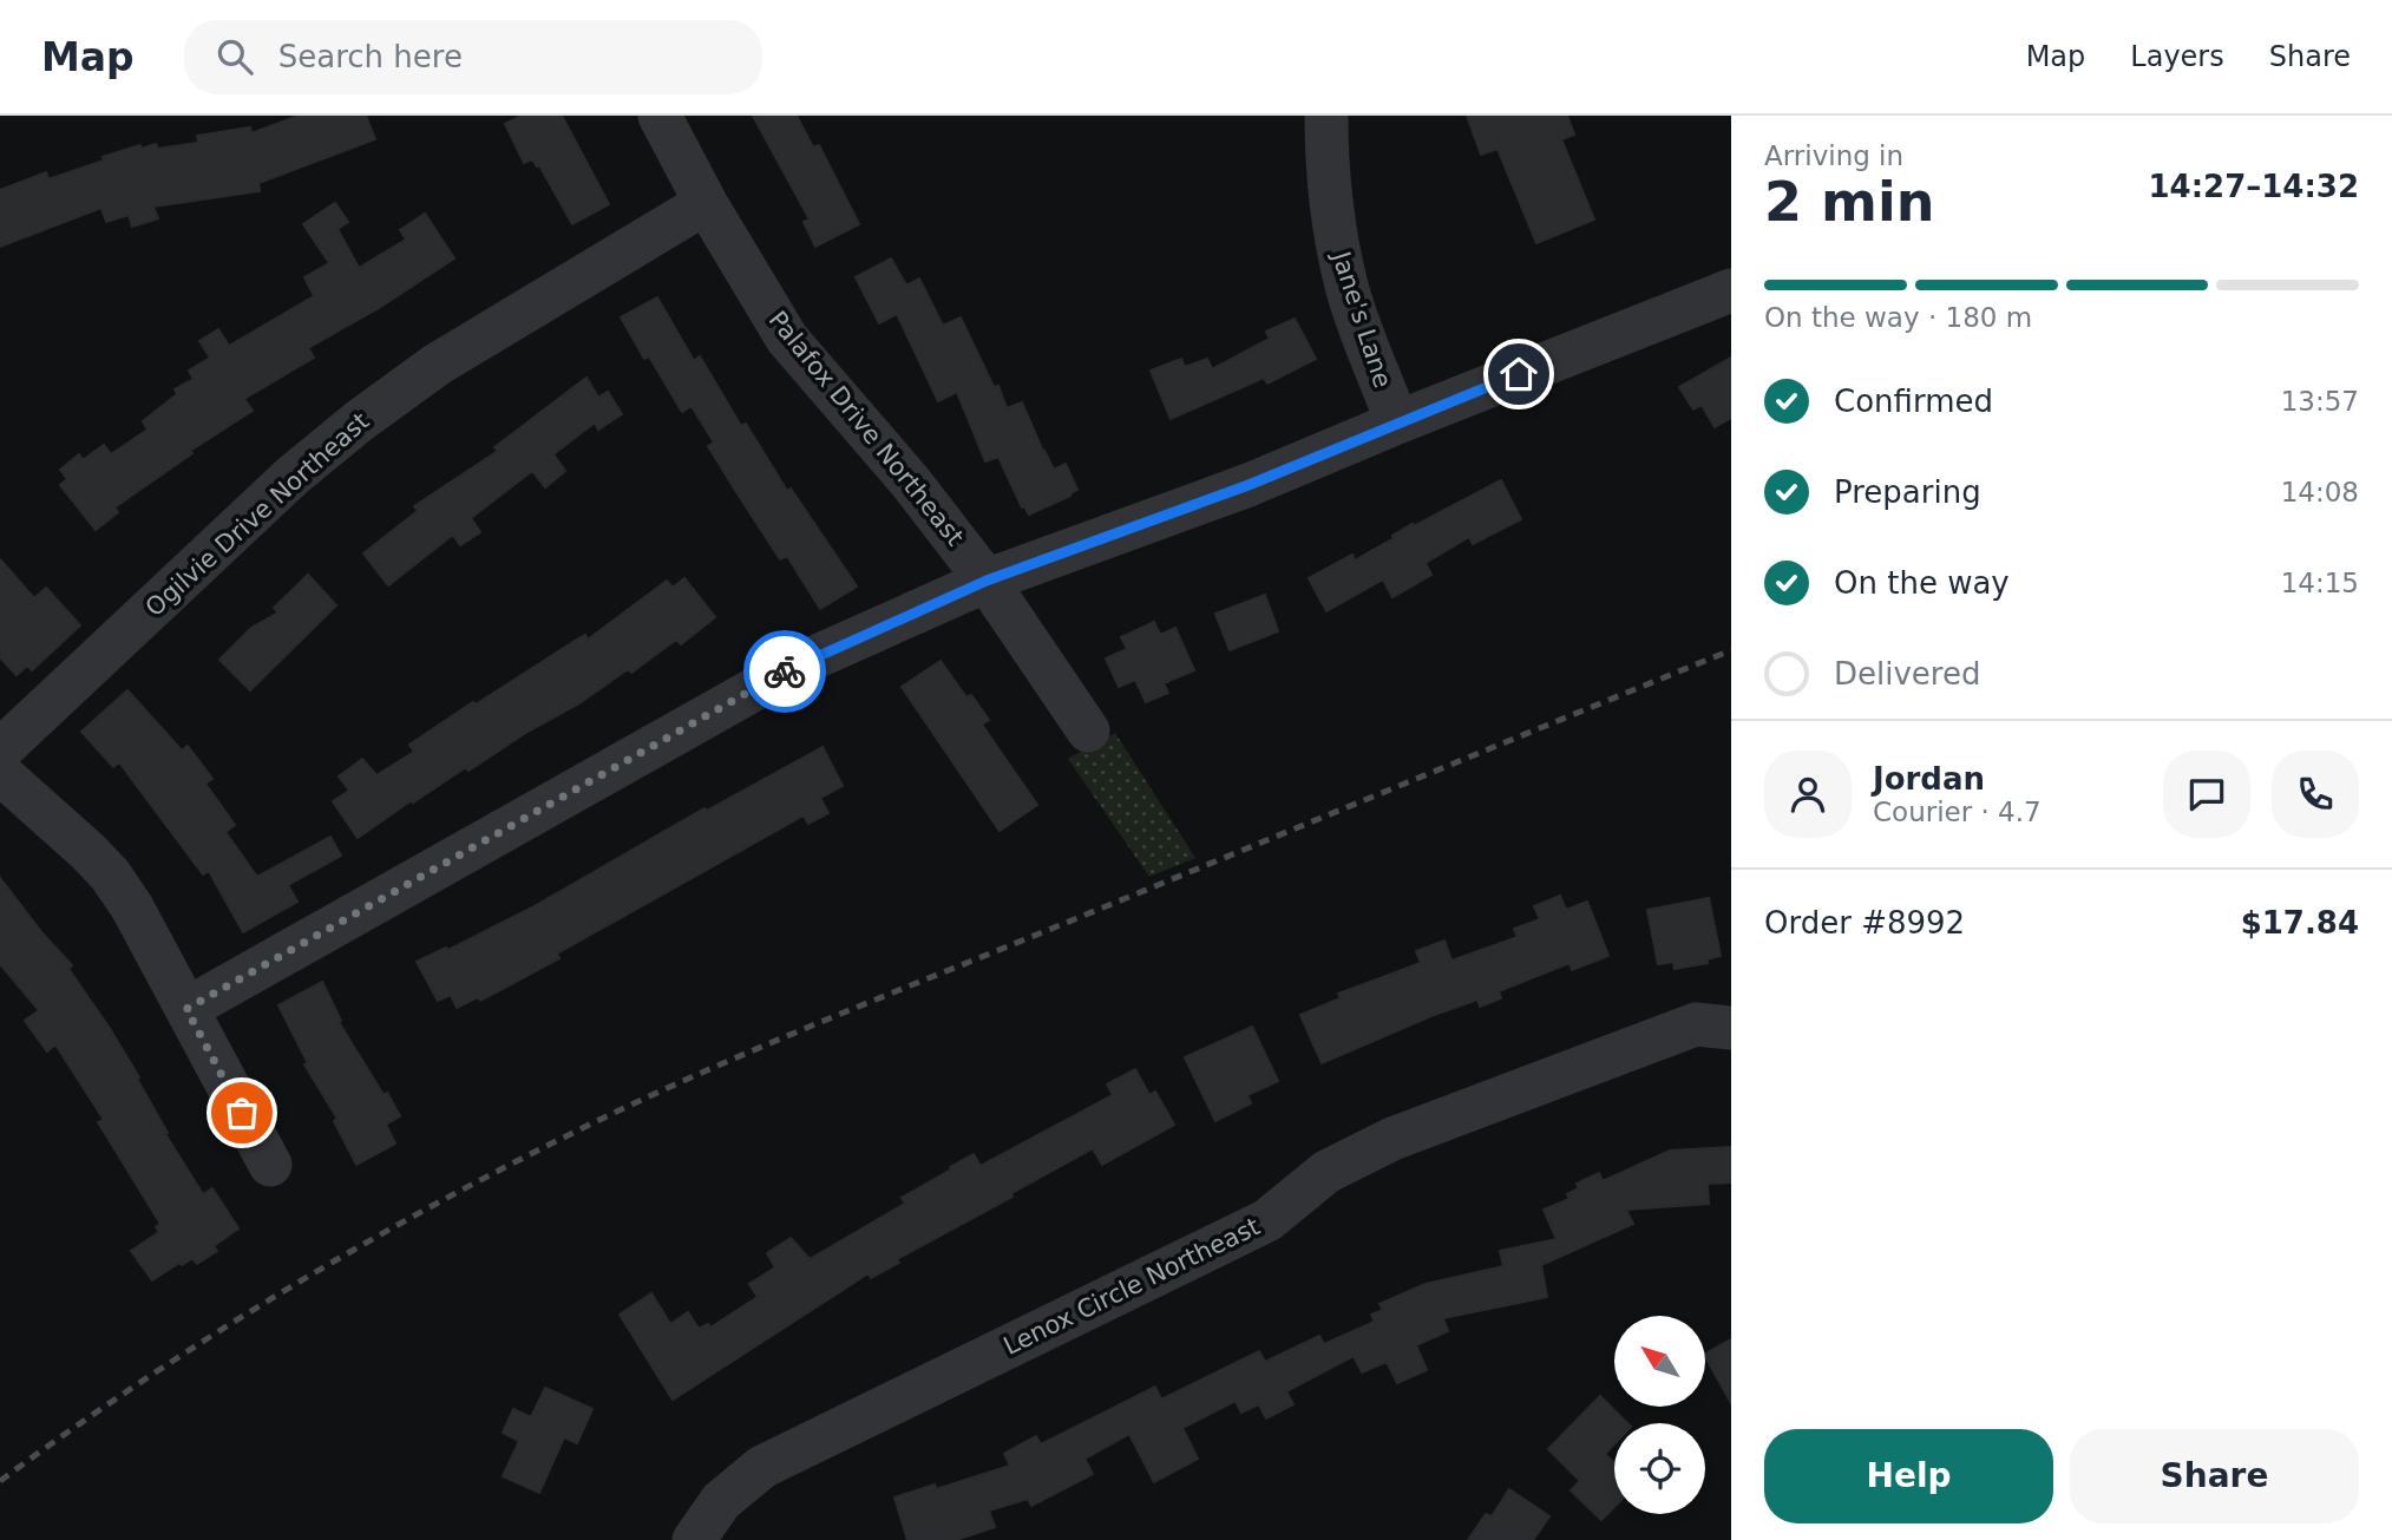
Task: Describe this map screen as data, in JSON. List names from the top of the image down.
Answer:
{
  "streets": {
    "street": [
      "Jane's Lane",
      "Palafox Drive Northeast",
      "Ogilvie Drive Northeast",
      "Lenox Circle Northeast"
    ]
  },
  "crossings": [
    ["Palafox Drive Northeast", "Ogilvie Drive Northeast"]
  ],
  "north": "top left",
  "page": {
    "header": "Map",
    "search": "Search here",
    "nav": ["Map", "Layers", "Share"],
    "heading": ["2 min", "Arriving in", "14:27–14:32"],
    "panel": [
      "Jordan",
      "Courier · 4.7",
      "Order #8992",
      "$17.84"
    ],
    "bar": "On the way · 180 m",
    "list": [
      ["Confirmed", "13:57"],
      ["Preparing", "14:08"],
      ["On the way", "14:15"],
      "Delivered"
    ],
    "buttons": ["Help", "Share"]
  }
}
